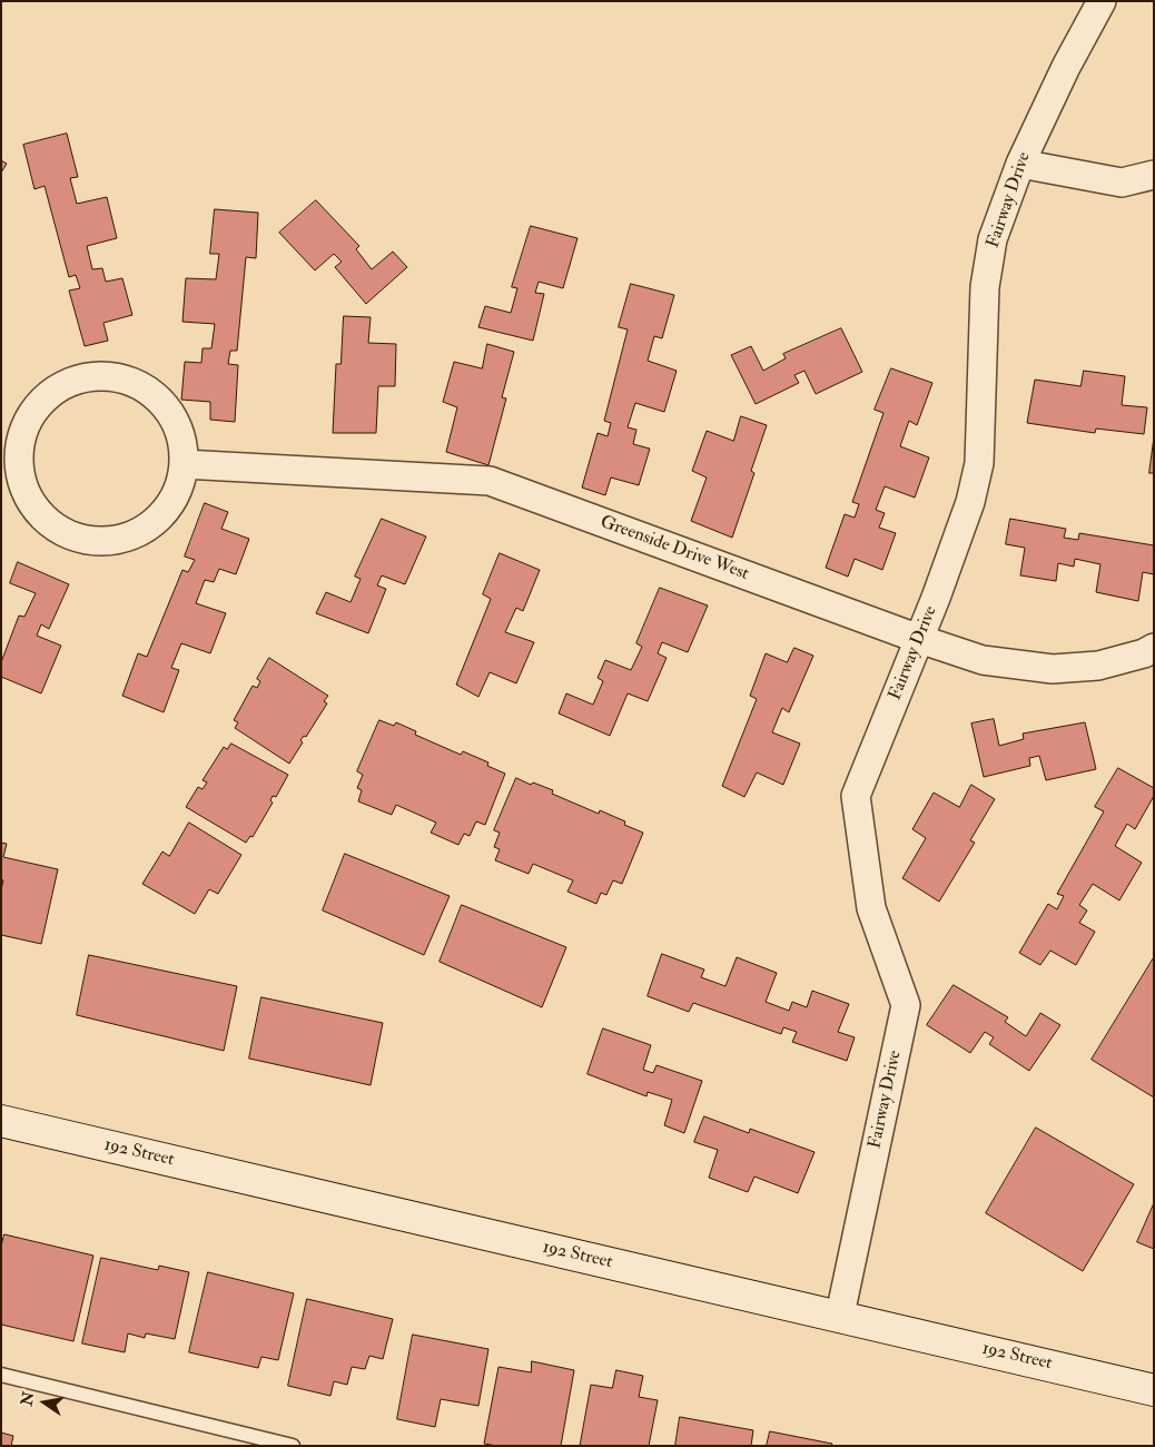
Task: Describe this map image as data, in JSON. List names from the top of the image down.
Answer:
{
  "streets": {
    "main road": ["192 Street"],
    "street": ["Fairway Drive", "Greenside Drive West"]
  },
  "crossings": [
    ["Fairway Drive", "Greenside Drive West"],
    ["Fairway Drive", "192 Street"]
  ],
  "north": "left"
}
